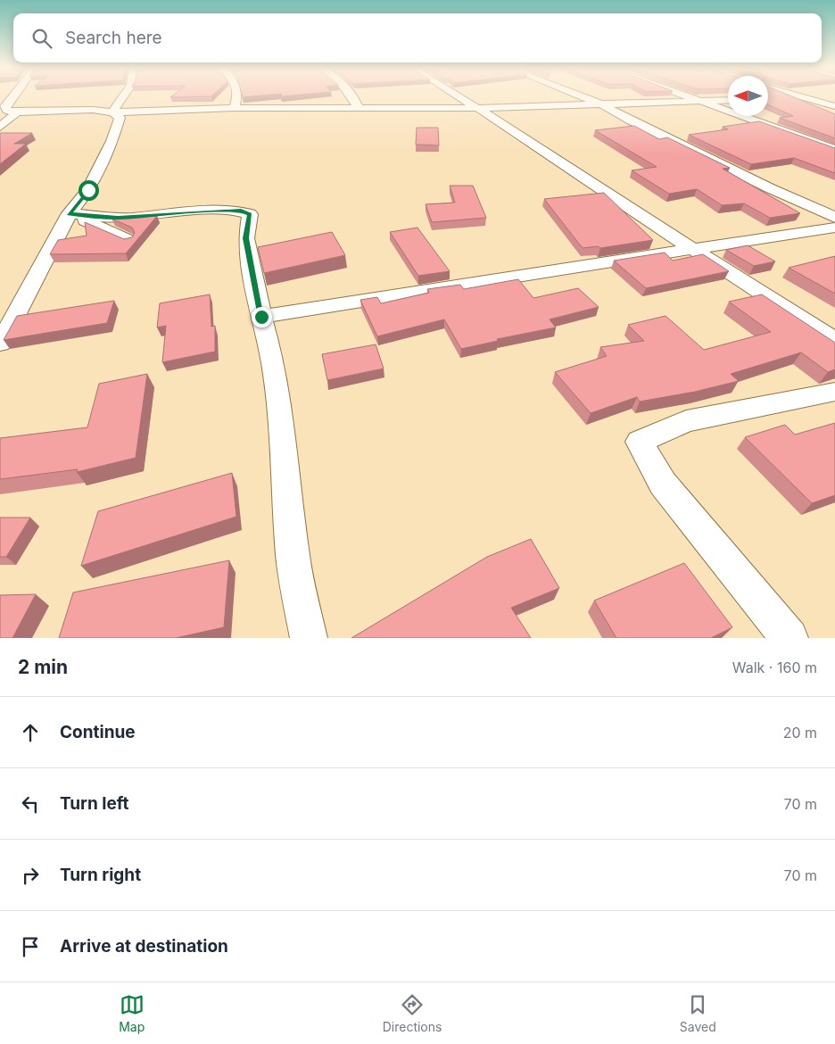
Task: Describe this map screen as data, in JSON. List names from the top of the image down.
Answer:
{
  "north": "left",
  "page": {
    "search": "Search here",
    "heading": ["2 min", "Walk · 160 m"],
    "list": [
      ["Continue", "20 m"],
      ["Turn left", "70 m"],
      ["Turn right", "70 m"],
      "Arrive at destination"
    ],
    "nav": ["Map", "Directions", "Saved"]
  }
}
